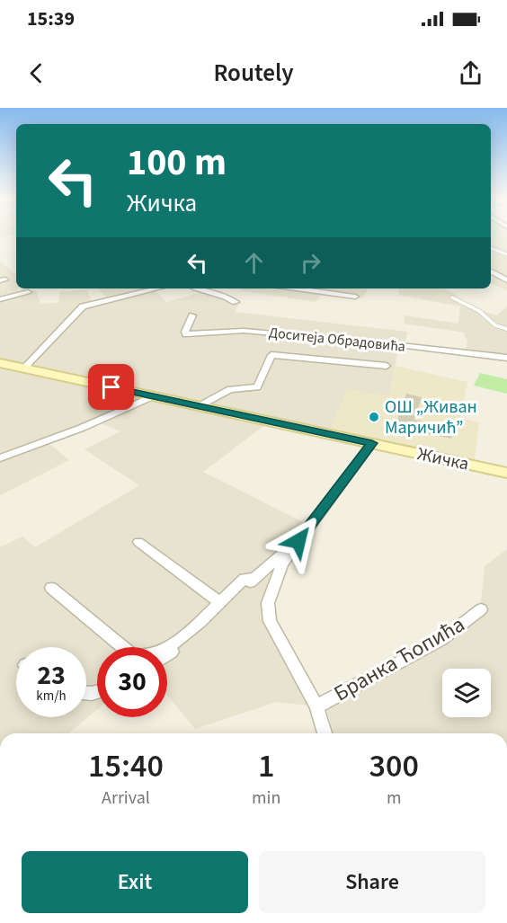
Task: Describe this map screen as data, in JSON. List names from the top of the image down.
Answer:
{
  "streets": {
    "main road": ["Жичка"],
    "street": ["Доситеја Обрадовића", "Бранка Ћопића"]
  },
  "places": ["ОШ „Живан Маричић”"],
  "page": {
    "status": "15:39",
    "header": "Routely",
    "turn": ["100 m", "Жичка"],
    "speed": "23 km/h",
    "limit": "30",
    "eta": [
      "15:40",
      "Arrival",
      "1",
      "min",
      "300",
      "m"
    ],
    "buttons": ["Exit", "Share"]
  }
}
